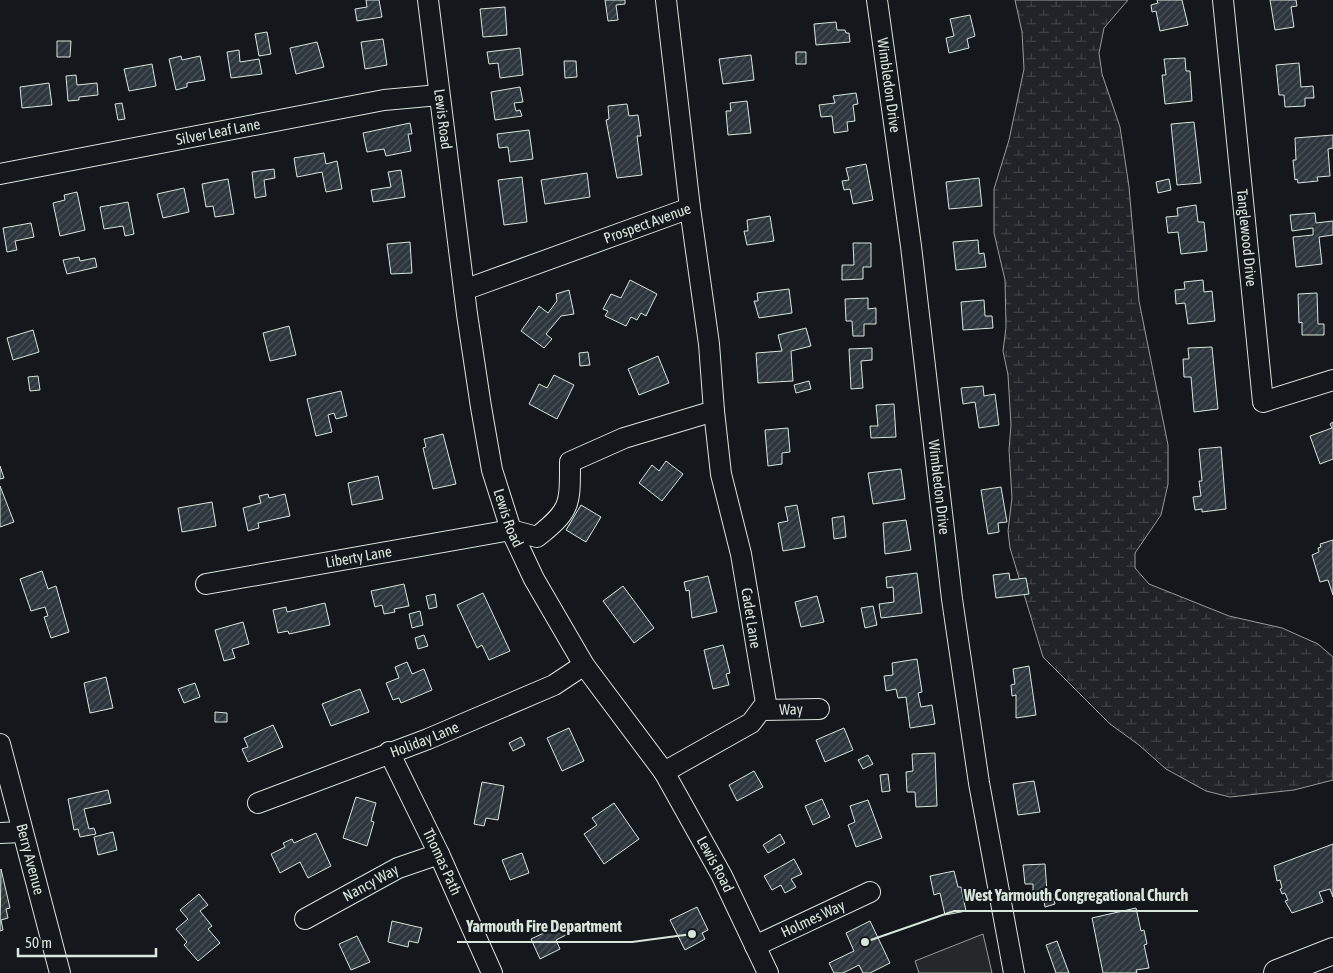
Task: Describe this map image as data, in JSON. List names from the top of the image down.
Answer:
{
  "streets": {
    "street": [
      "Wimbledon Drive",
      "Lewis Road",
      "Silver Leaf Lane",
      "Prospect Avenue",
      "Tanglewood Drive",
      "Liberty Lane",
      "Cadet Lane",
      "Way",
      "Holiday Lane",
      "Berry Avenue",
      "Thomas Path",
      "Nancy Way",
      "Holmes Way"
    ]
  },
  "crossings": [
    ["Lewis Road", "Silver Leaf Lane"],
    ["Lewis Road", "Prospect Avenue"],
    ["Lewis Road", "Liberty Lane"],
    ["Lewis Road", "Holiday Lane"],
    ["Lewis Road", "Holmes Way"],
    ["Prospect Avenue", "Cadet Lane"],
    ["Cadet Lane", "Way"],
    ["Holiday Lane", "Thomas Path"],
    ["Thomas Path", "Nancy Way"]
  ],
  "places": ["Yarmouth Fire Department", "West Yarmouth Congregational Church"],
  "scale_bar": "50 m"
}
